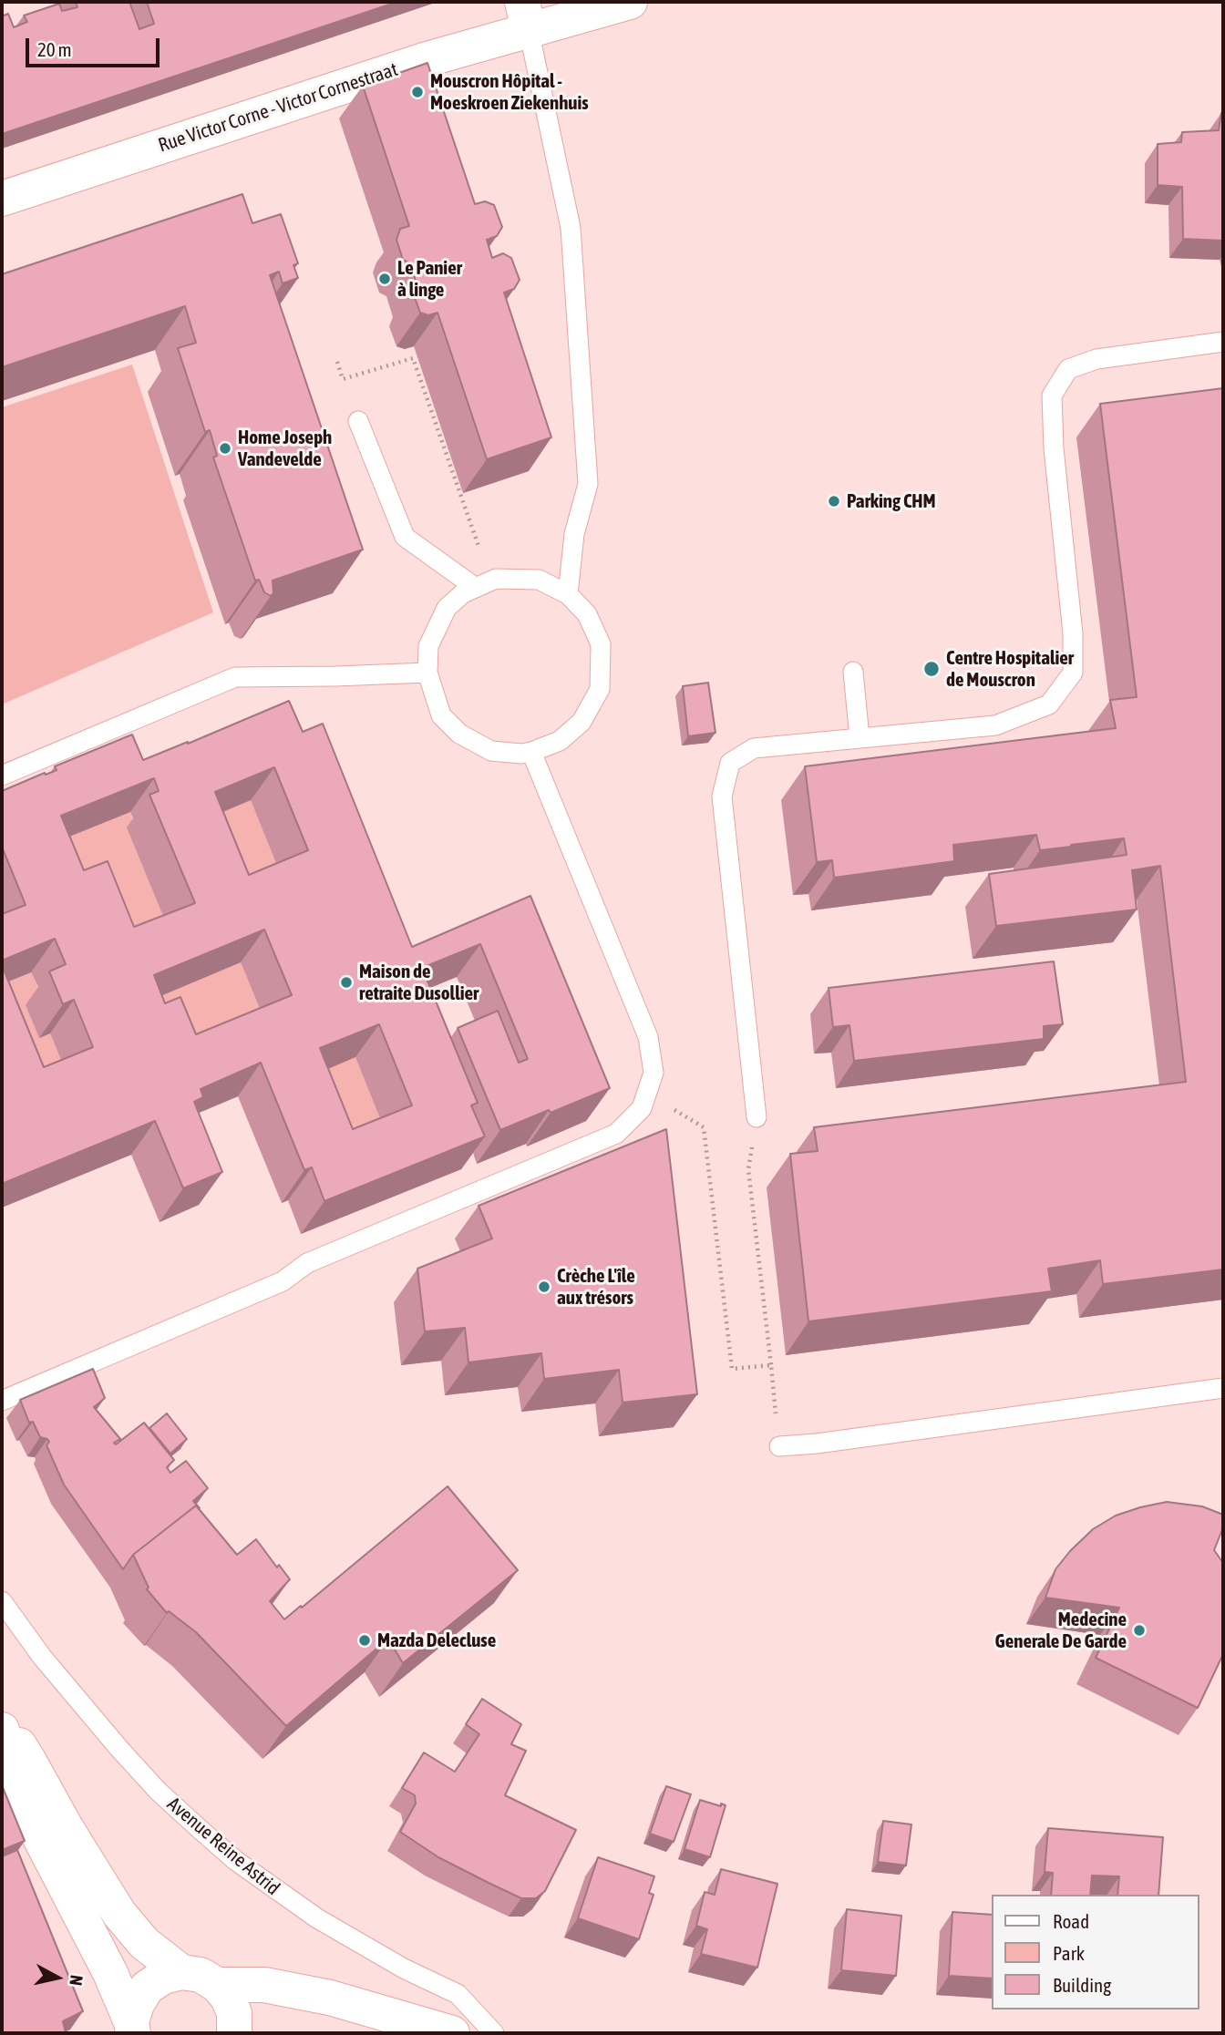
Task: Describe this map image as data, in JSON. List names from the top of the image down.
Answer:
{
  "streets": {
    "main road": ["Rue Victor Corne - Victor Cornestraat"],
    "lane": ["Avenue Reine Astrid"]
  },
  "places": [
    "Mouscron Hôpital - Moeskroen Ziekenhuis",
    "Le Panier à linge",
    "Home Joseph Vandevelde",
    "Parking CHM",
    "Centre Hospitalier de Mouscron",
    "Maison de retraite Dusollier",
    "Crèche L'île aux trésors",
    "Medecine Generale De Garde",
    "Mazda Delecluse"
  ],
  "legend": ["Road", "Park", "Building"],
  "scale_bar": "20 m",
  "north": "right"
}
